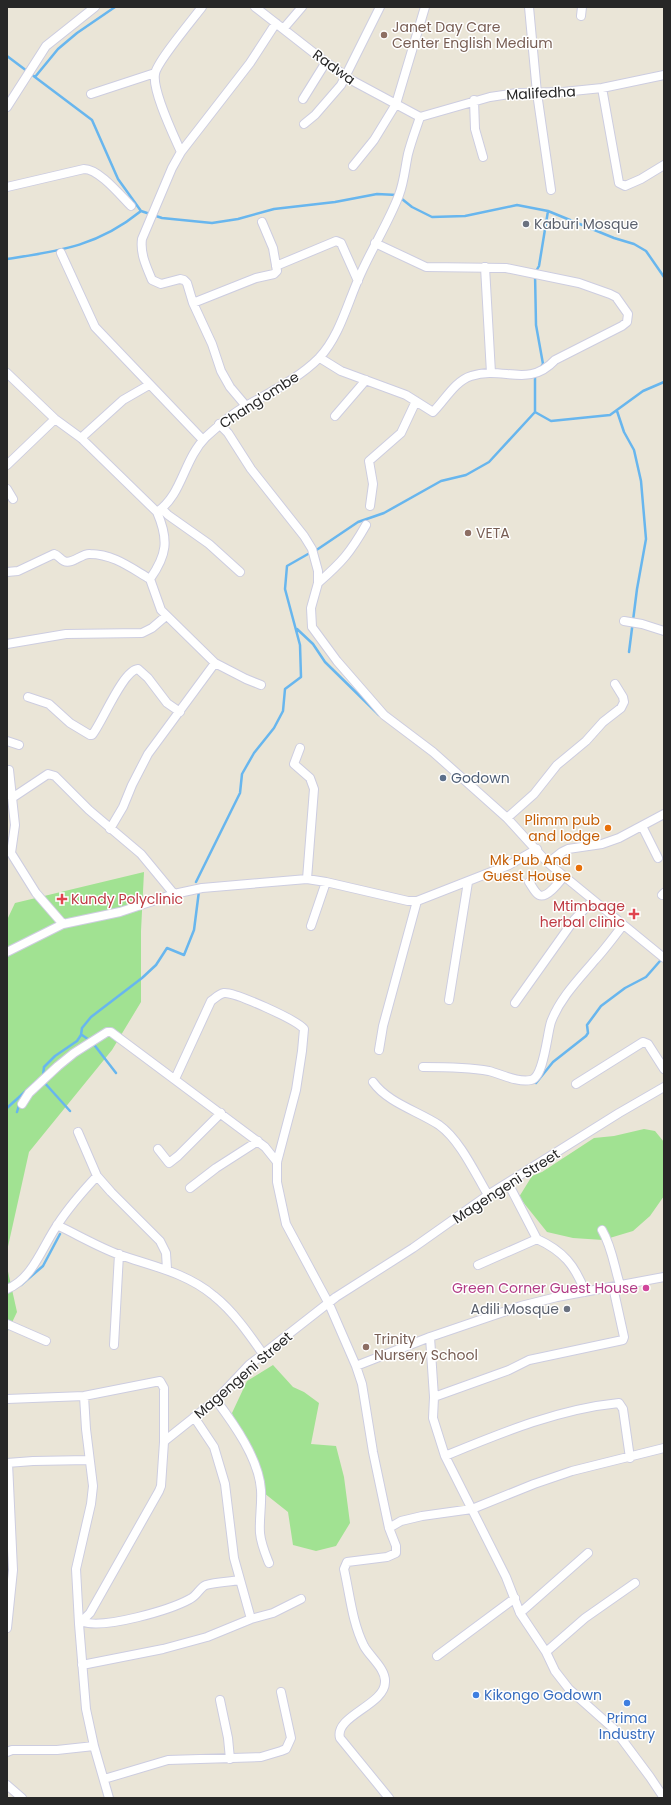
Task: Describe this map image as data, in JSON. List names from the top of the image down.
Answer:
{
  "streets": {
    "street": [
      "Radwa",
      "Malifedha",
      "Chang'ombe",
      "Magengeni Street"
    ]
  },
  "crossings": [
    ["Radwa", "Malifedha"],
    ["Radwa", "Chang'ombe"],
    ["Malifedha", "Chang'ombe"]
  ],
  "places": {
    "other": [
      "Janet Day Care Center English Medium",
      "Kaburi Mosque",
      "VETA",
      "Godown",
      "Plimm pub and lodge",
      "Mk Pub And Guest House",
      "Green Corner Guest House",
      "Adili Mosque",
      "Trinity Nursery School",
      "Kikongo Godown",
      "Prima Industry"
    ],
    "health": ["Kundy Polyclinic", "Mtimbage herbal clinic"]
  }
}
